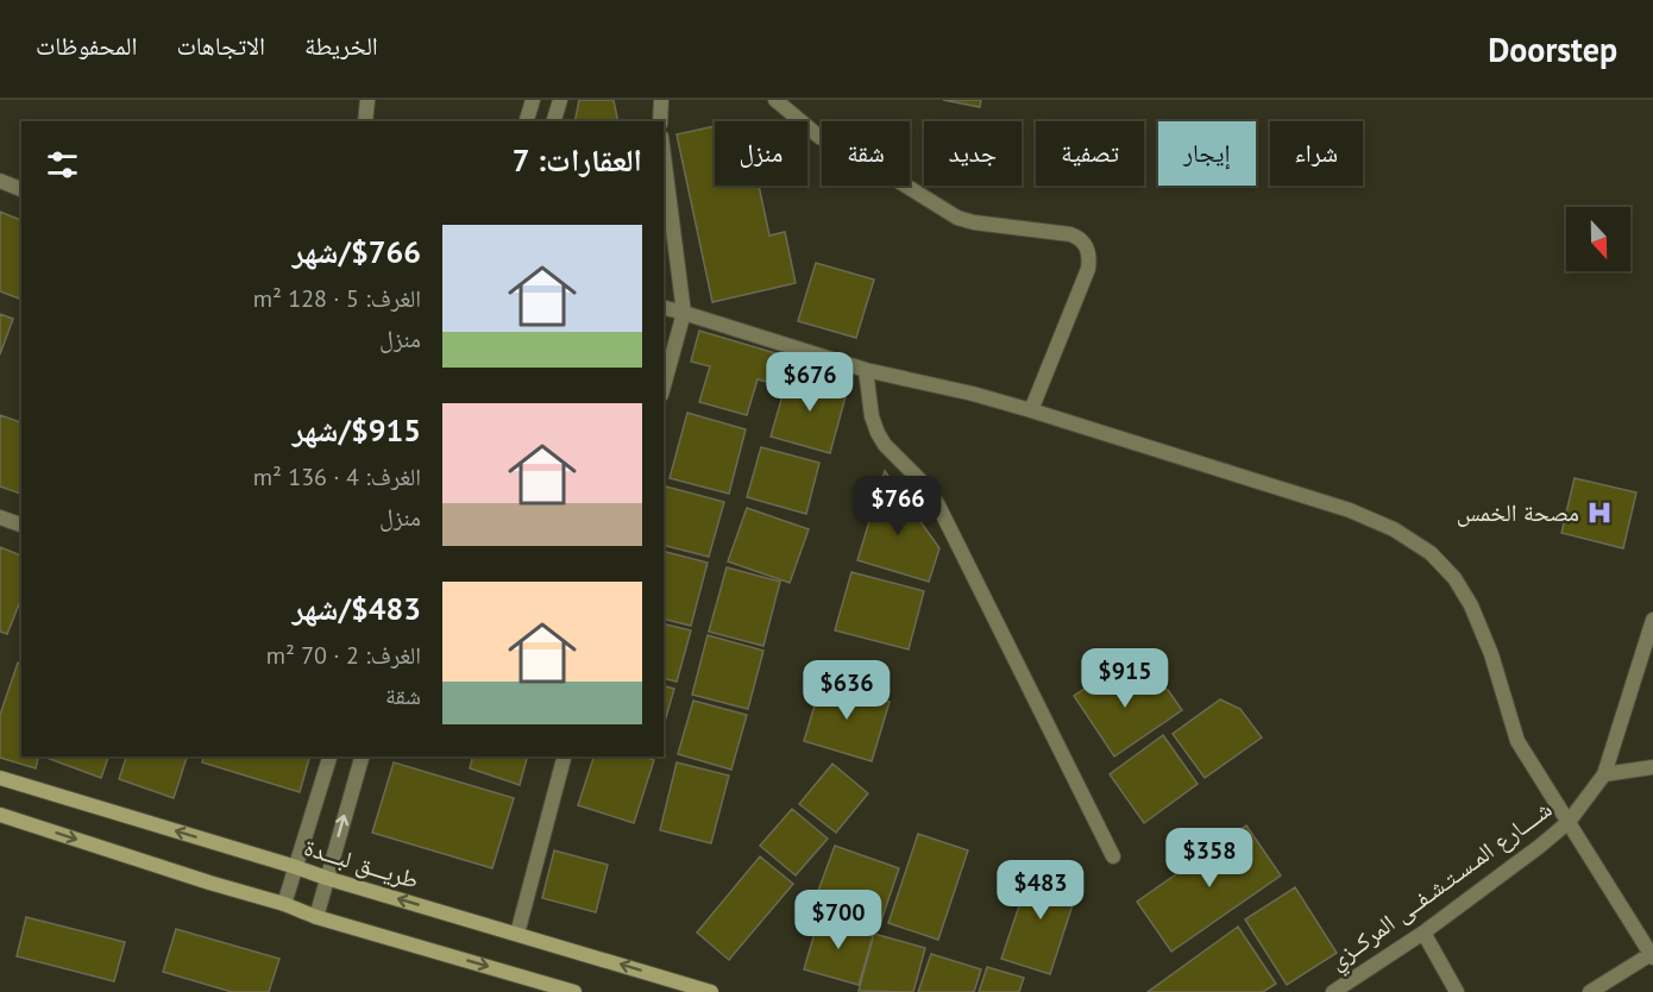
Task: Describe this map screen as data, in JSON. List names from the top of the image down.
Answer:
{
  "streets": {
    "street": ["طريـــق لبـــدة", "شــــارع المـسـتـشـفــى المركــزي"]
  },
  "places": {
    "hospital": ["مصحة الخمس"]
  },
  "north": "bottom",
  "page": {
    "header": "Doorstep",
    "nav": ["الخريطة", "الاتجاهات", "المحفوظات"],
    "chip": [
      "شراء",
      "إيجار",
      "تصفية",
      "جديد",
      "شقة",
      "منزل"
    ],
    "heading": "العقارات: 7",
    "list": [
      {
        "name": "$766/شهر",
        "note": "الغرف: 5 · 128 m² · منزل"
      },
      {
        "name": "$915/شهر",
        "note": "الغرف: 4 · 136 m² · منزل"
      },
      {
        "name": "$483/شهر",
        "note": "الغرف: 2 · 70 m² · شقة"
      }
    ],
    "price": [
      "$676",
      "$766",
      "$915",
      "$636",
      "$358",
      "$483",
      "$700"
    ]
  }
}
